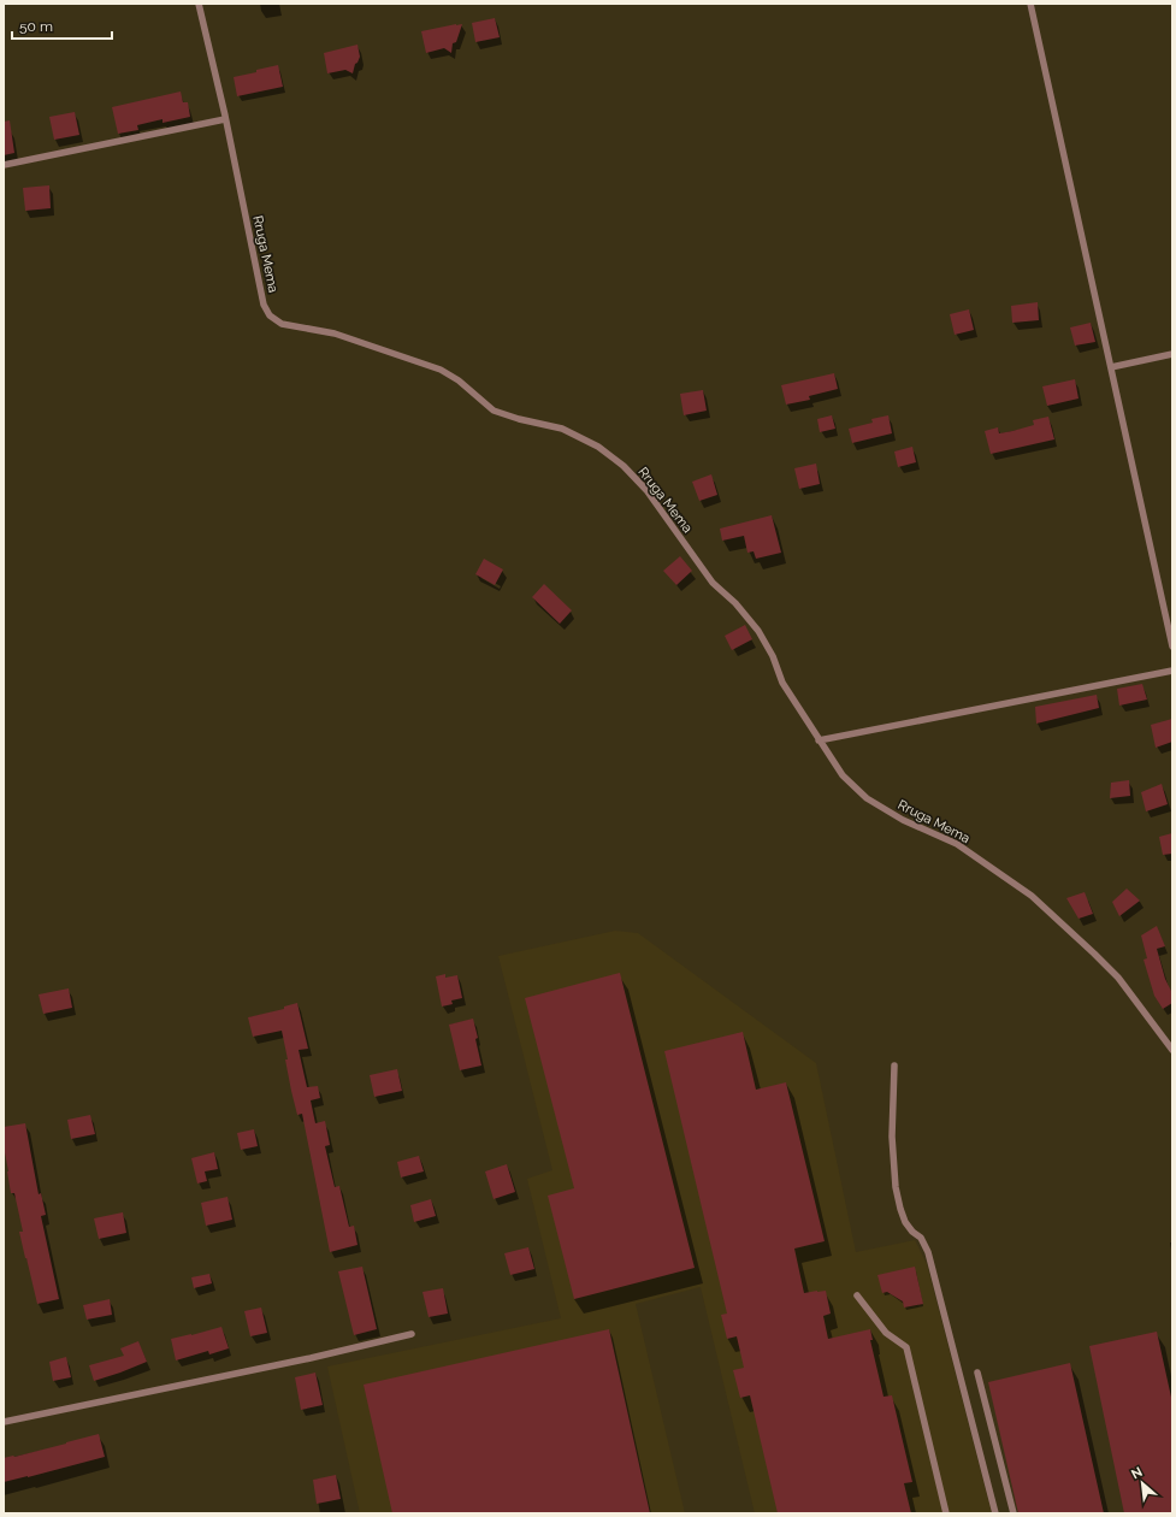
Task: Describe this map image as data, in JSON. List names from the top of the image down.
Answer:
{
  "streets": {
    "lane": ["Rruga Mema"]
  },
  "scale_bar": "50 m",
  "north": "top left"
}
